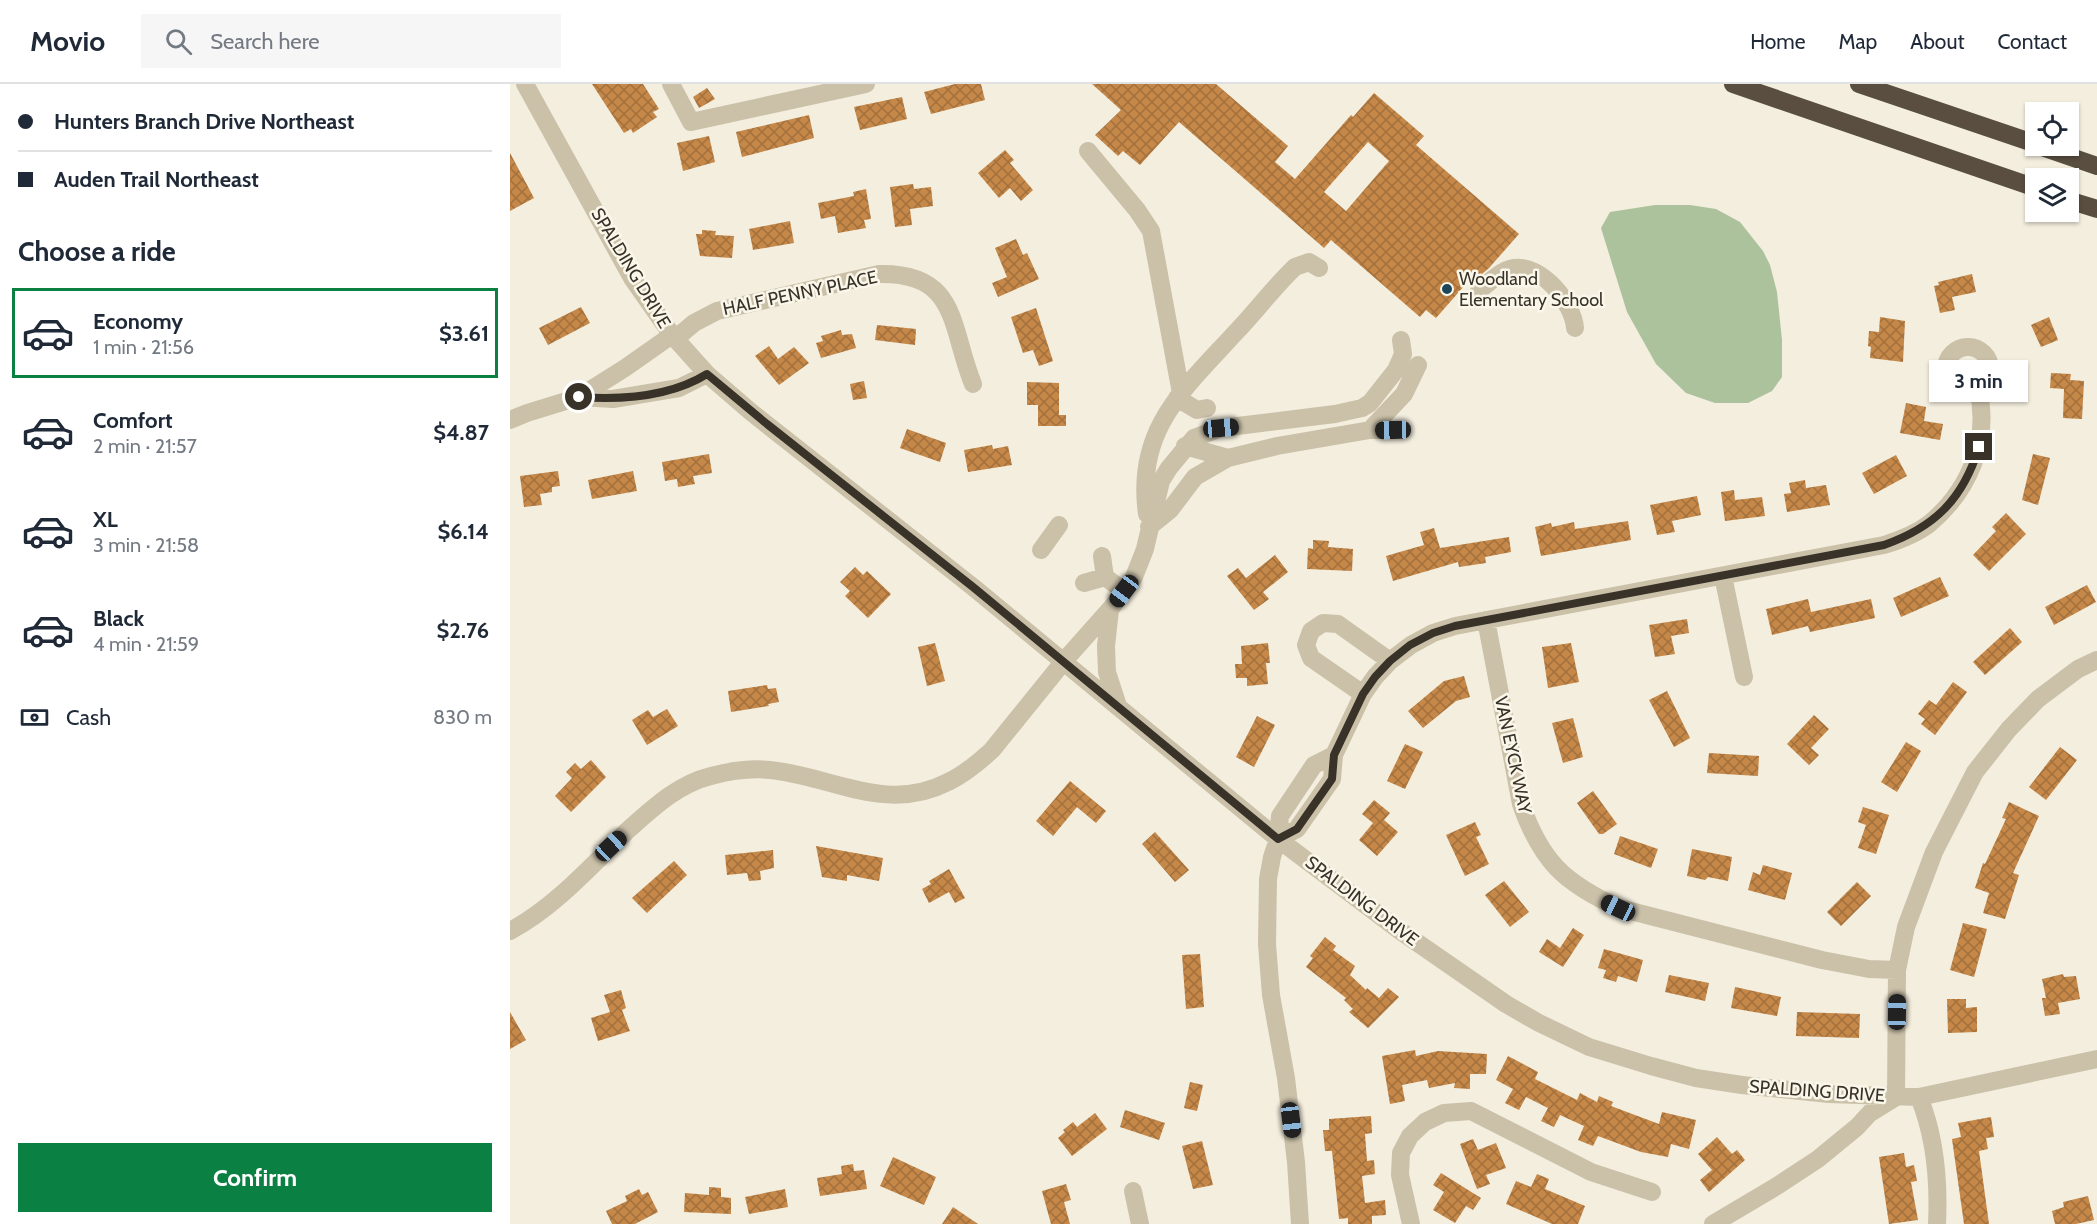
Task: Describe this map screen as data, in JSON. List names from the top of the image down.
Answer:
{
  "streets": {
    "street": ["SPALDING DRIVE", "HALF PENNY PLACE", "VAN EYCK WAY"]
  },
  "crossings": [
    ["SPALDING DRIVE", "HALF PENNY PLACE"]
  ],
  "places": ["Woodland Elementary School"],
  "page": {
    "header": "Movio",
    "search": "Search here",
    "nav": [
      "Home",
      "Map",
      "About",
      "Contact"
    ],
    "banner": ["Hunters Branch Drive Northeast", "Auden Trail Northeast"],
    "heading": "Choose a ride",
    "list": [
      {
        "name": "Economy",
        "note": "1 min · 21:56",
        "value": "$3.61"
      },
      {
        "name": "Comfort",
        "note": "2 min · 21:57",
        "value": "$4.87"
      },
      {
        "name": "XL",
        "note": "3 min · 21:58",
        "value": "$6.14"
      },
      {
        "name": "Black",
        "note": "4 min · 21:59",
        "value": "$2.76"
      }
    ],
    "bubble": "3 min",
    "pay": ["Cash", "830 m"],
    "buttons": "Confirm"
  }
}
